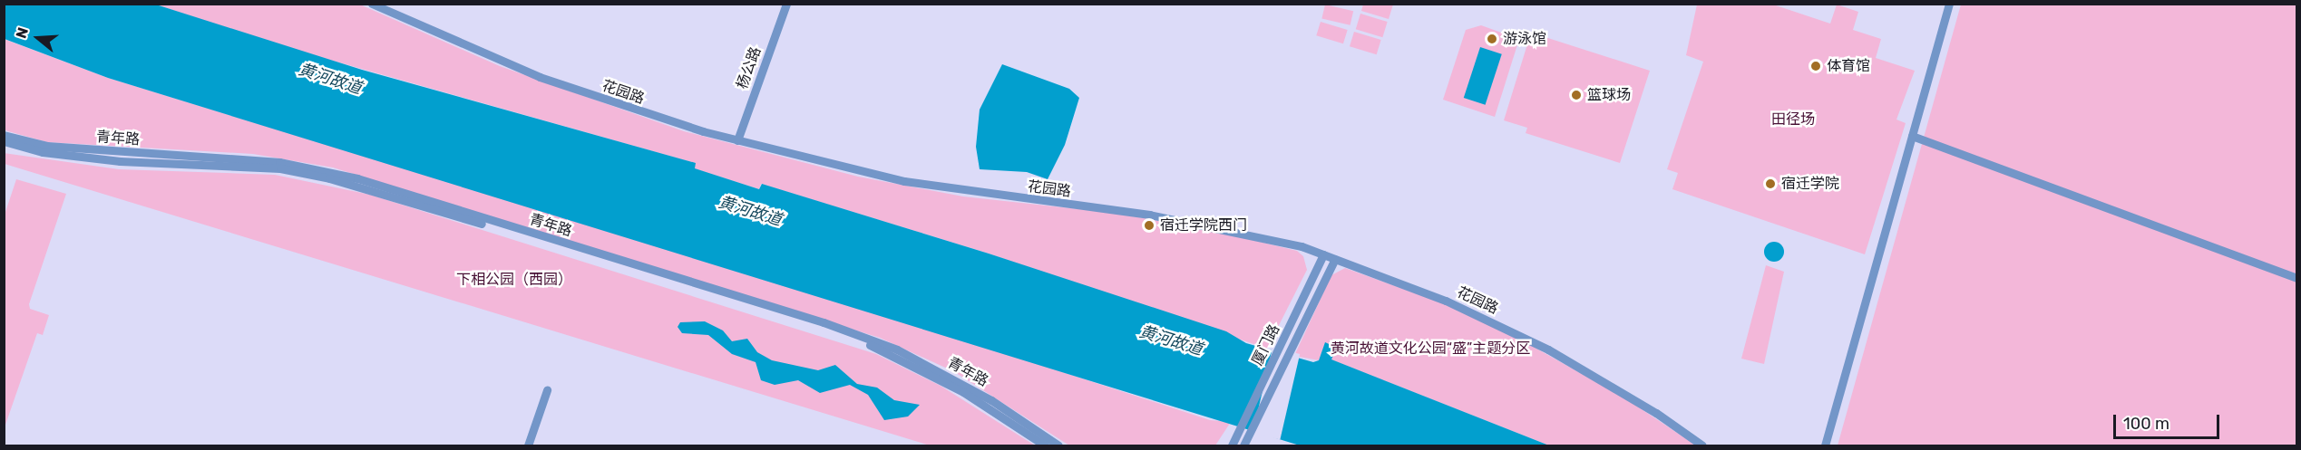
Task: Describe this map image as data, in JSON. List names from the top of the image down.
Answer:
{
  "streets": {
    "street": [
      "杨公路",
      "花园路",
      "青年路",
      "厦门路"
    ]
  },
  "crossings": [
    ["杨公路", "花园路"],
    ["花园路", "厦门路"]
  ],
  "water": ["黄河故道"],
  "parks": ["田径场", "下相公园（西园）", "黄河故道文化公园“盛”主题分区"],
  "places": [
    "游泳馆",
    "体育馆",
    "篮球场",
    "宿迁学院",
    "宿迁学院西门"
  ],
  "scale_bar": "100 m",
  "north": "left"
}
